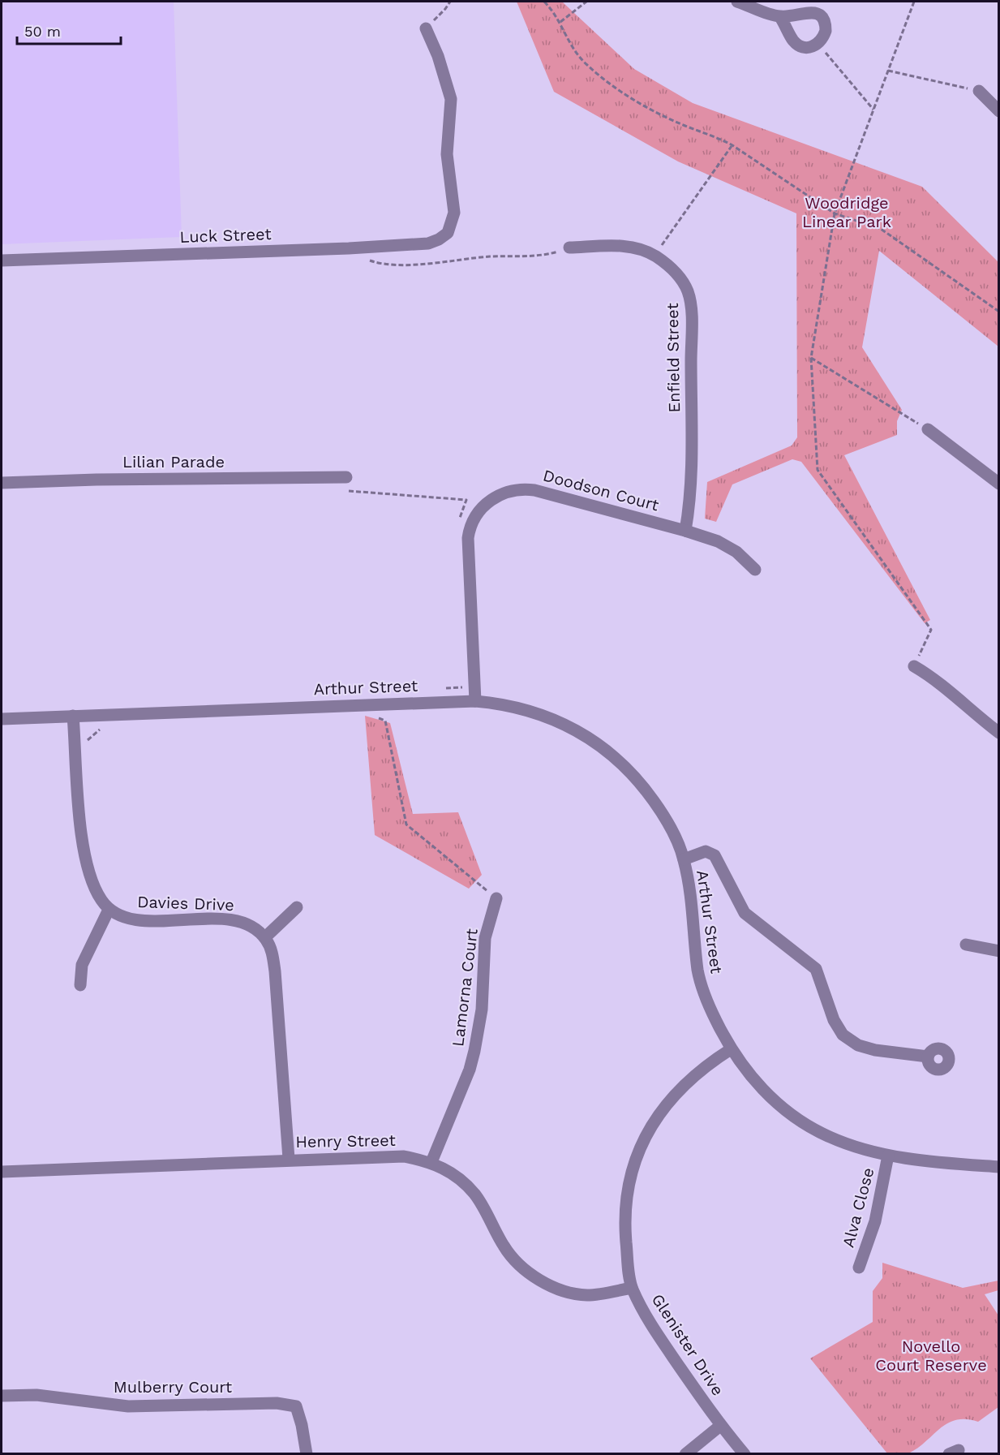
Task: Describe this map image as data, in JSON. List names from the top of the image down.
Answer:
{
  "streets": {
    "street": [
      "Luck Street",
      "Enfield Street",
      "Lilian Parade",
      "Doodson Court",
      "Arthur Street",
      "Davies Drive",
      "Lamorna Court",
      "Henry Street",
      "Alva Close",
      "Glenister Drive",
      "Mulberry Court"
    ]
  },
  "crossings": [
    ["Enfield Street", "Doodson Court"],
    ["Doodson Court", "Arthur Street"],
    ["Arthur Street", "Alva Close"],
    ["Arthur Street", "Glenister Drive"],
    ["Lamorna Court", "Henry Street"],
    ["Henry Street", "Glenister Drive"]
  ],
  "parks": ["Woodridge Linear Park", "Novello Court Reserve"],
  "scale_bar": "50 m"
}
